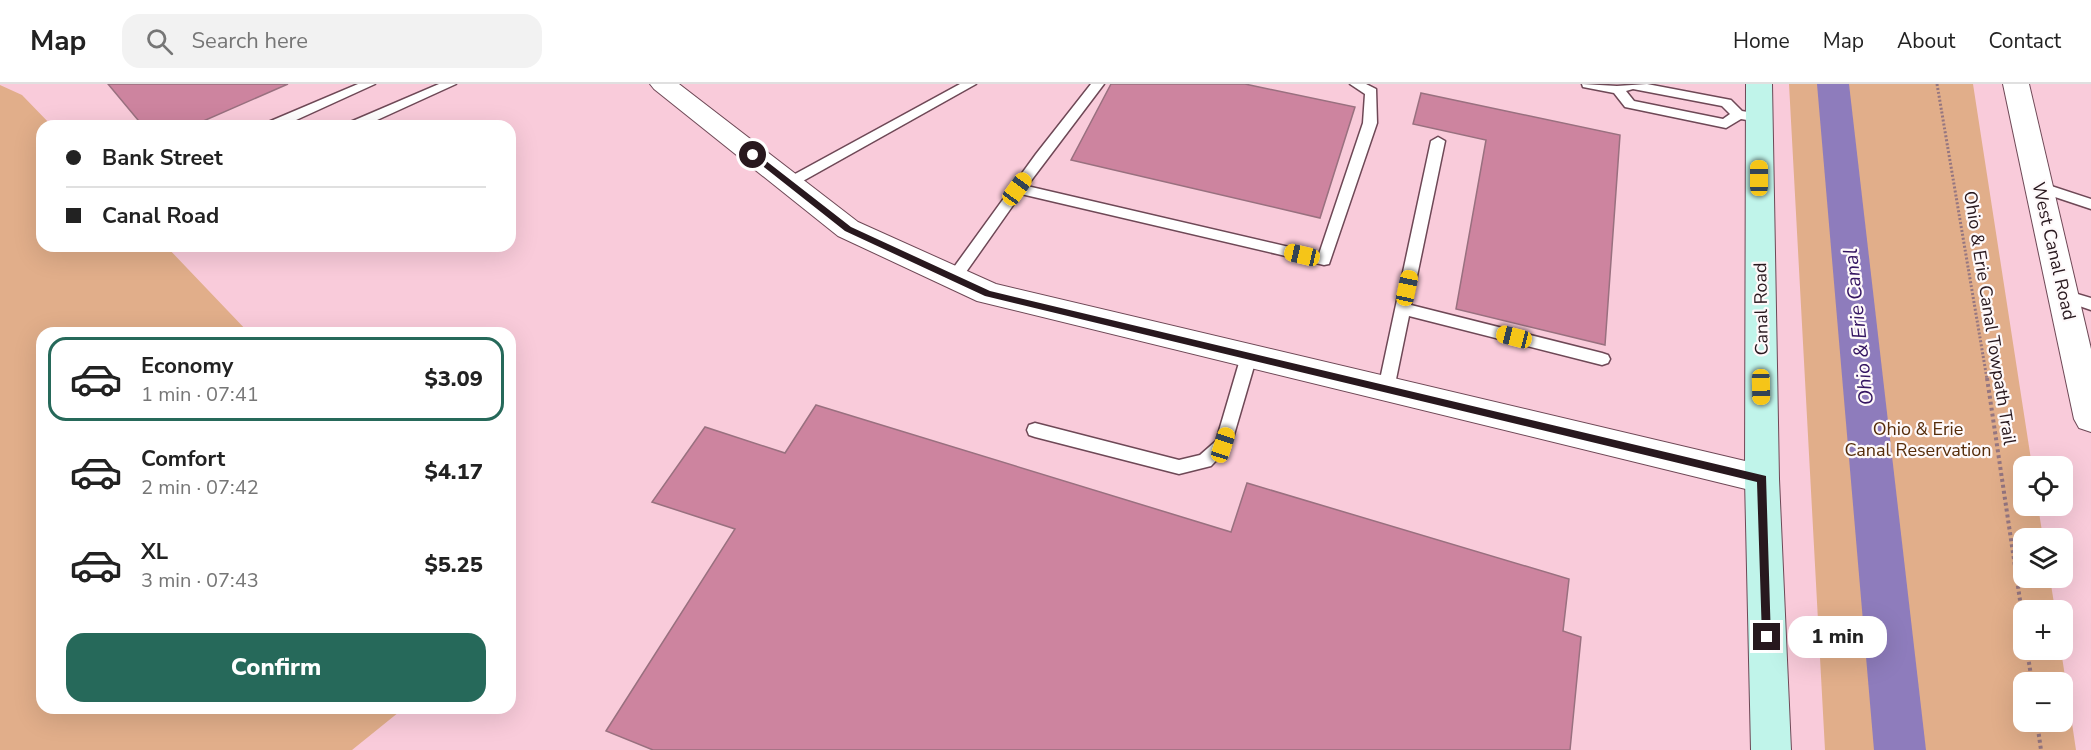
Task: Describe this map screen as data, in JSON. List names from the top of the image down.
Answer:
{
  "streets": {
    "main road": ["Canal Road"],
    "street": ["West Canal Road"],
    "path": ["Ohio & Erie Canal Towpath Trail"]
  },
  "water": ["Ohio & Erie Canal"],
  "parks": ["Ohio & Erie Canal Reservation"],
  "page": {
    "header": "Map",
    "search": "Search here",
    "nav": [
      "Home",
      "Map",
      "About",
      "Contact"
    ],
    "banner": ["Bank Street", "Canal Road"],
    "list": [
      {
        "name": "Economy",
        "note": "1 min · 07:41",
        "value": "$3.09"
      },
      {
        "name": "Comfort",
        "note": "2 min · 07:42",
        "value": "$4.17"
      },
      {
        "name": "XL",
        "note": "3 min · 07:43",
        "value": "$5.25"
      }
    ],
    "map_buttons": ["+", "−"],
    "bubble": "1 min",
    "buttons": "Confirm"
  }
}
